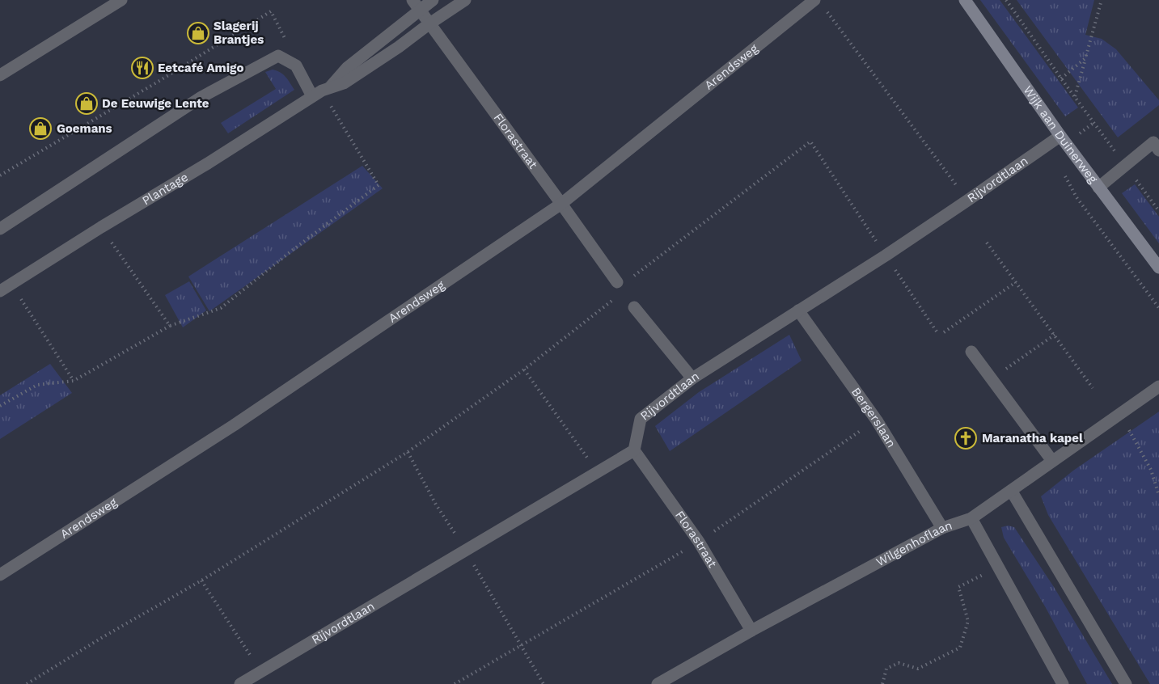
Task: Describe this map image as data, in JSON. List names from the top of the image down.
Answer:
{
  "streets": {
    "main road": ["Wijk aan Duinerweg"],
    "street": [
      "Arendsweg",
      "Florastraat",
      "Rijvordtlaan",
      "Plantage",
      "Bergerslaan",
      "Wilgenhoflaan"
    ]
  },
  "crossings": [
    ["Arendsweg", "Florastraat"],
    ["Wijk aan Duinerweg", "Rijvordtlaan"],
    ["Florastraat", "Rijvordtlaan"],
    ["Florastraat", "Plantage"],
    ["Florastraat", "Wilgenhoflaan"],
    ["Rijvordtlaan", "Bergerslaan"],
    ["Bergerslaan", "Wilgenhoflaan"]
  ],
  "places": {
    "shop": ["Slagerij Brantjes", "De Eeuwige Lente", "Goemans"],
    "restaurant": ["Eetcafé Amigo"],
    "church": ["Maranatha kapel"]
  }
}
